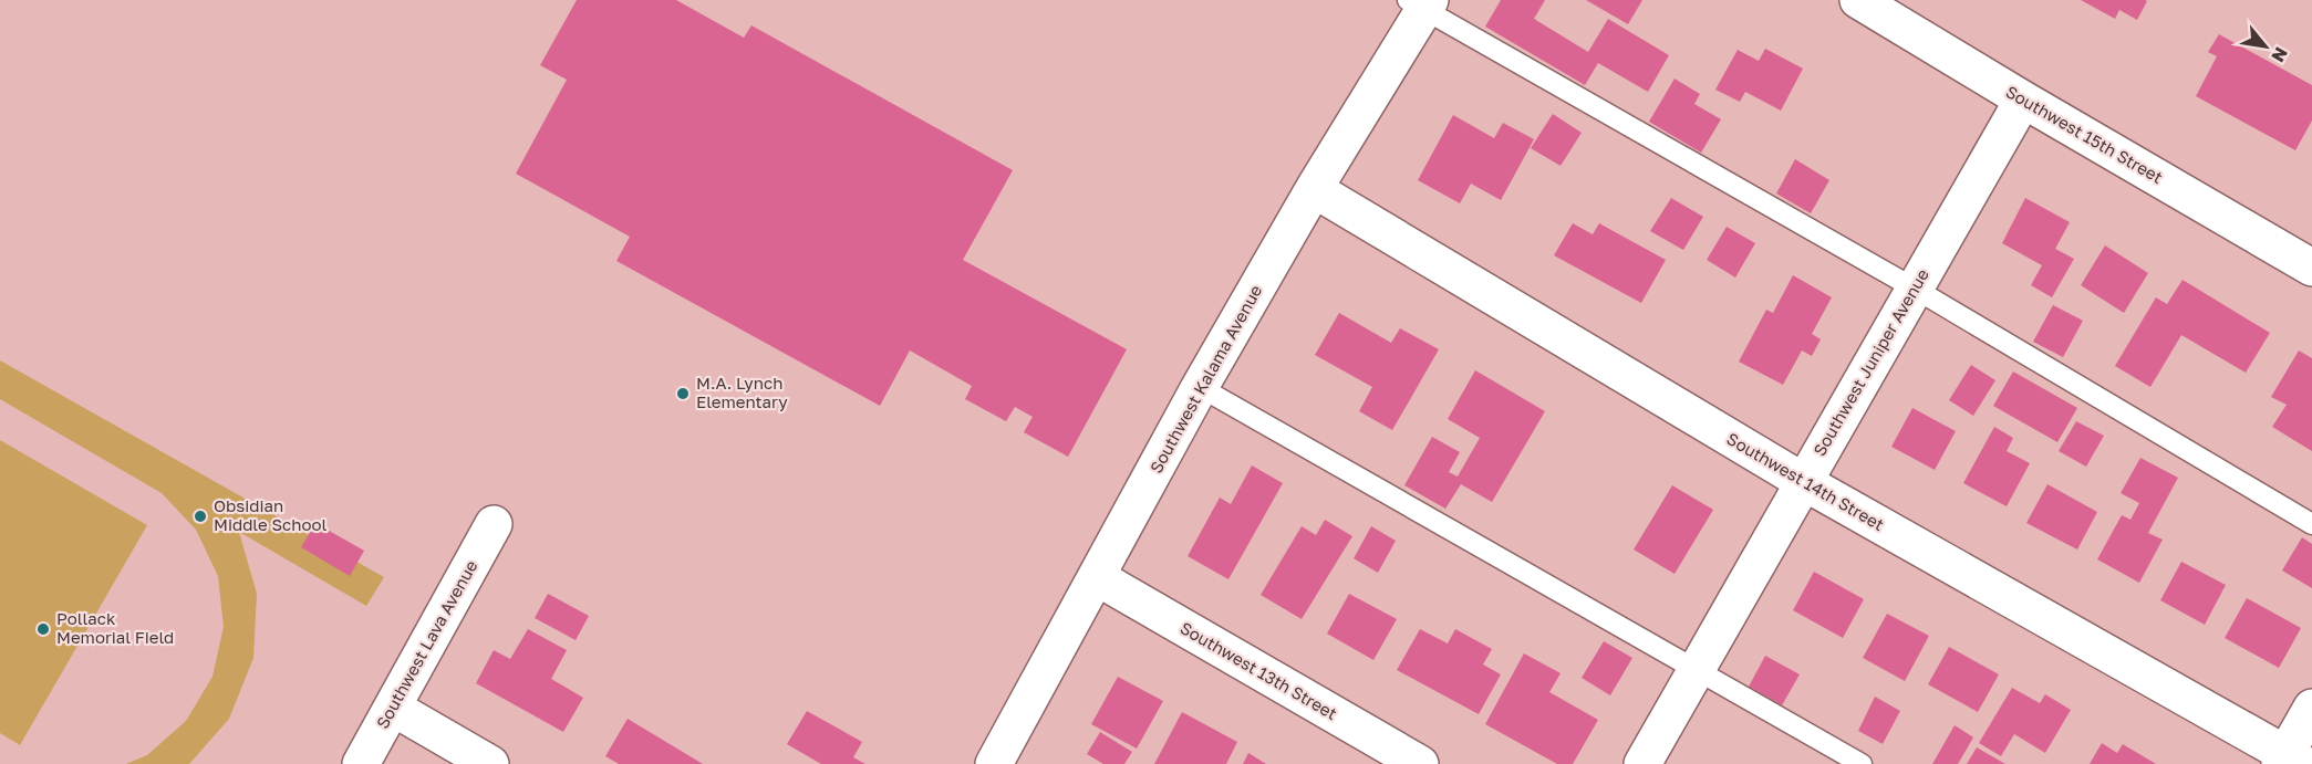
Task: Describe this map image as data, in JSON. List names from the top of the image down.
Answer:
{
  "streets": {
    "street": [
      "Southwest 15th Street",
      "Southwest Juniper Avenue",
      "Southwest Kalama Avenue",
      "Southwest 14th Street",
      "Southwest Lava Avenue",
      "Southwest 13th Street"
    ]
  },
  "crossings": [
    ["Southwest 15th Street", "Southwest Juniper Avenue"],
    ["Southwest Juniper Avenue", "Southwest 14th Street"],
    ["Southwest Kalama Avenue", "Southwest 14th Street"],
    ["Southwest Kalama Avenue", "Southwest 13th Street"]
  ],
  "places": ["M.A. Lynch Elementary", "Obsidian Middle School", "Pollack Memorial Field"],
  "north": "bottom right"
}
